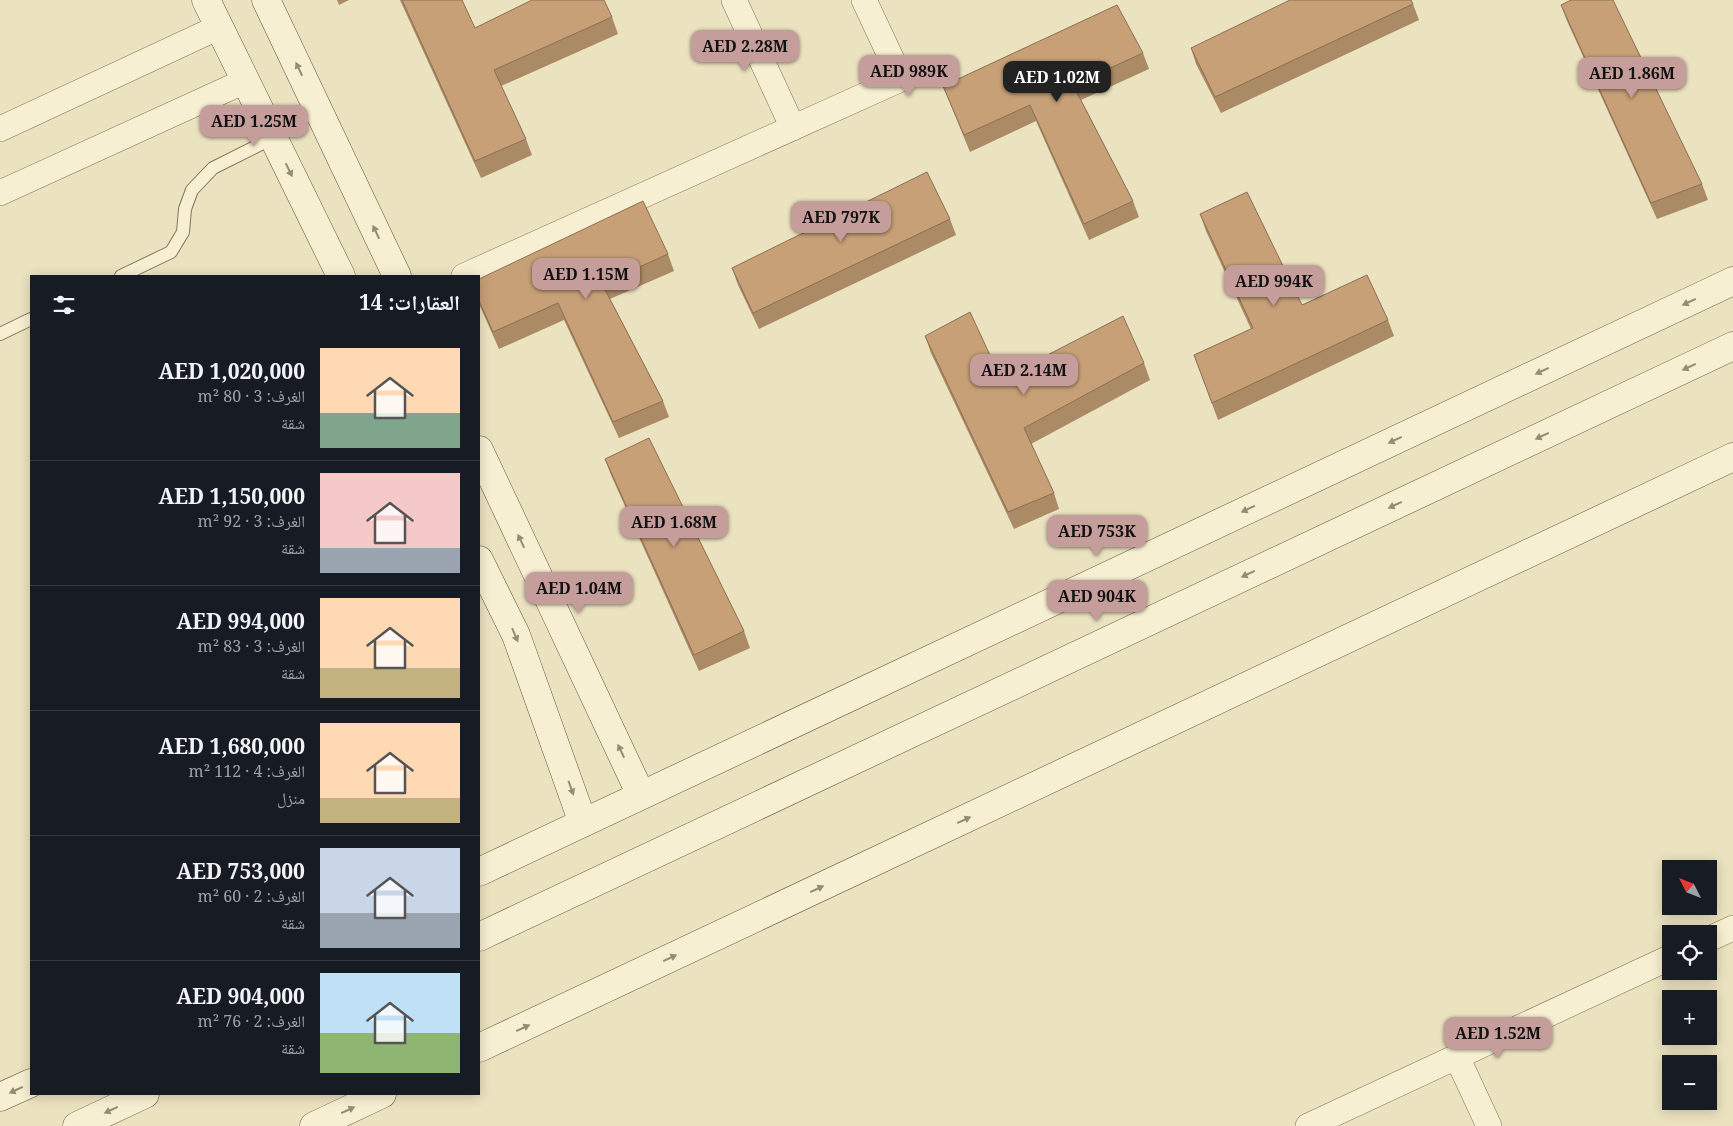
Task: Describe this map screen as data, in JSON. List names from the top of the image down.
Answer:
{
  "north": "top left",
  "page": {
    "price": [
      "AED 2.28M",
      "AED 989K",
      "AED 1.86M",
      "AED 1.02M",
      "AED 1.25M",
      "AED 797K",
      "AED 1.15M",
      "AED 994K",
      "AED 2.14M",
      "AED 1.68M",
      "AED 753K",
      "AED 1.04M",
      "AED 904K",
      "AED 1.52M"
    ],
    "heading": "العقارات: 14",
    "list": [
      {
        "name": "AED 1,020,000",
        "note": "الغرف: 3 · 80 m² · شقة"
      },
      {
        "name": "AED 1,150,000",
        "note": "الغرف: 3 · 92 m² · شقة"
      },
      {
        "name": "AED 994,000",
        "note": "الغرف: 3 · 83 m² · شقة"
      },
      {
        "name": "AED 1,680,000",
        "note": "الغرف: 4 · 112 m² · منزل"
      },
      {
        "name": "AED 753,000",
        "note": "الغرف: 2 · 60 m² · شقة"
      },
      {
        "name": "AED 904,000",
        "note": "الغرف: 2 · 76 m² · شقة"
      }
    ],
    "map_buttons": ["+", "−"]
  }
}
